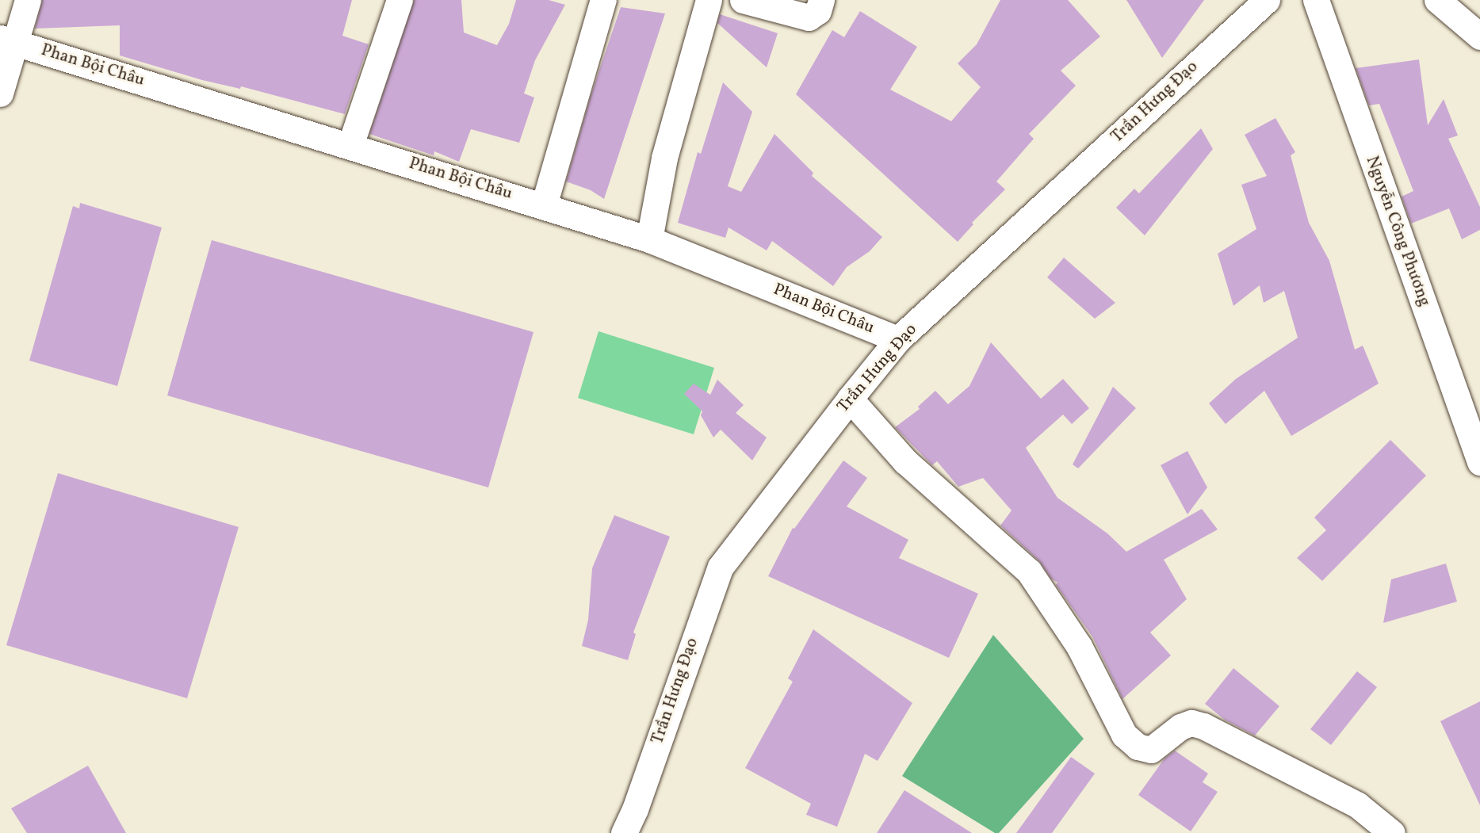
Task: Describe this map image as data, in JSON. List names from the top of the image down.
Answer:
{
  "streets": {
    "street": ["Phan Bội Châu", "Trần Hưng Đạo", "Nguyễn Công Phương"]
  },
  "crossings": [
    ["Phan Bội Châu", "Trần Hưng Đạo"]
  ]
}
